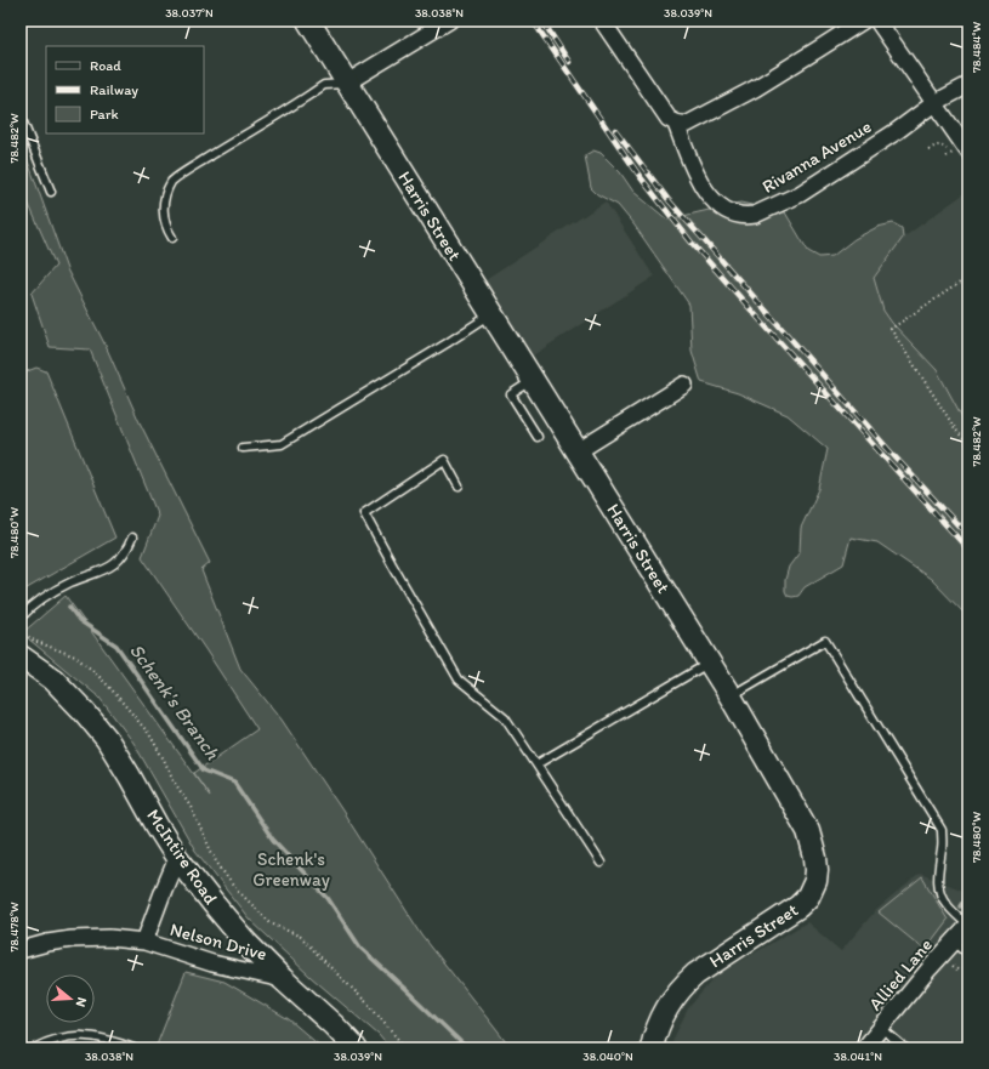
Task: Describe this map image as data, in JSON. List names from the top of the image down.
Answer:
{
  "streets": {
    "street": [
      "Rivanna Avenue",
      "Harris Street",
      "McIntire Road",
      "Nelson Drive",
      "Allied Lane"
    ]
  },
  "crossings": [
    ["McIntire Road", "Nelson Drive"]
  ],
  "water": ["Schenk's Branch"],
  "parks": ["Schenk's Greenway"],
  "legend": ["Road", "Railway", "Park"],
  "north": "right",
  "coordinates": [
    "38.037°N",
    "38.038°N",
    "38.039°N",
    "78.484°W",
    "78.482°W",
    "78.480°W",
    "78.478°W",
    "38.040°N",
    "38.041°N"
  ]
}
